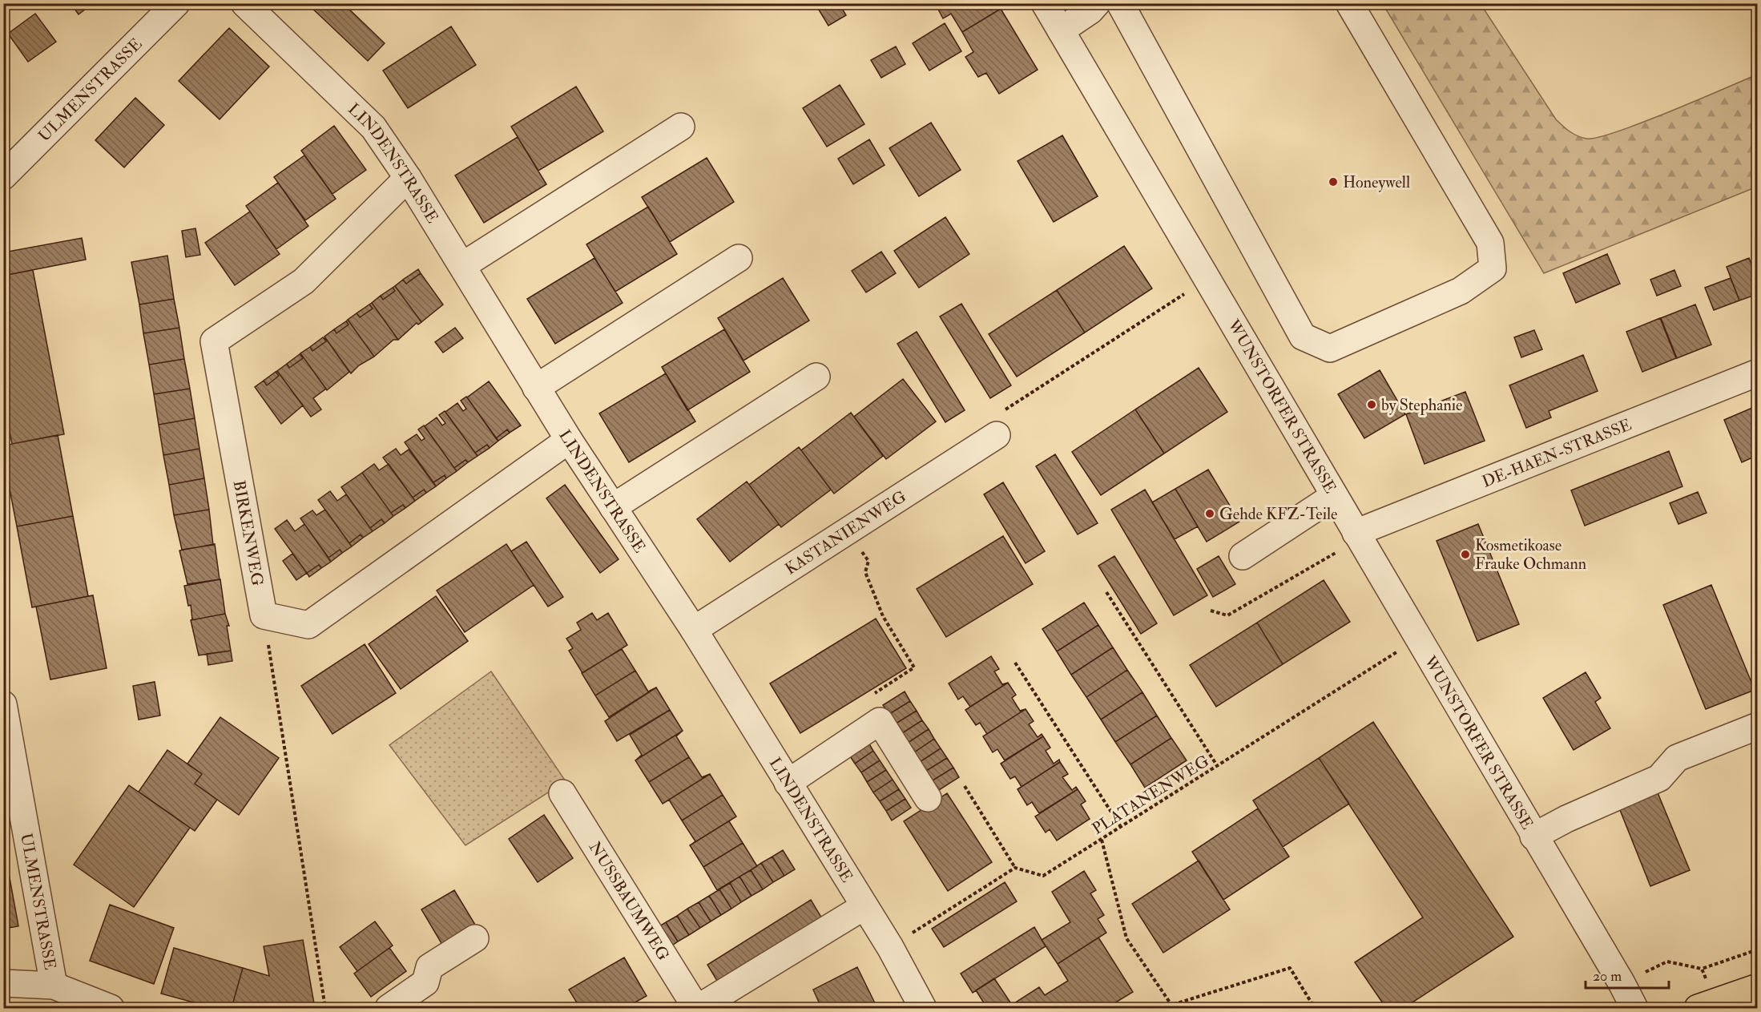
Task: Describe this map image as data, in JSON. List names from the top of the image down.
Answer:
{
  "streets": {
    "street": [
      "ULMENSTRASSE",
      "LINDENSTRASSE",
      "WUNSTORFER STRASSE",
      "DE-HAEN-STRASSE",
      "KASTANIENWEG",
      "BIRKENWEG",
      "NUSSBAUMWEG"
    ],
    "path": ["PLATANENWEG"]
  },
  "crossings": [
    ["LINDENSTRASSE", "KASTANIENWEG"],
    ["LINDENSTRASSE", "BIRKENWEG"],
    ["LINDENSTRASSE", "NUSSBAUMWEG"],
    ["WUNSTORFER STRASSE", "DE-HAEN-STRASSE"],
    ["WUNSTORFER STRASSE", "PLATANENWEG"]
  ],
  "places": [
    "Honeywell",
    "by Stephanie",
    "Gehde KFZ-Teile",
    "Kosmetikoase Frauke Ochmann"
  ],
  "scale_bar": "20 m"
}
